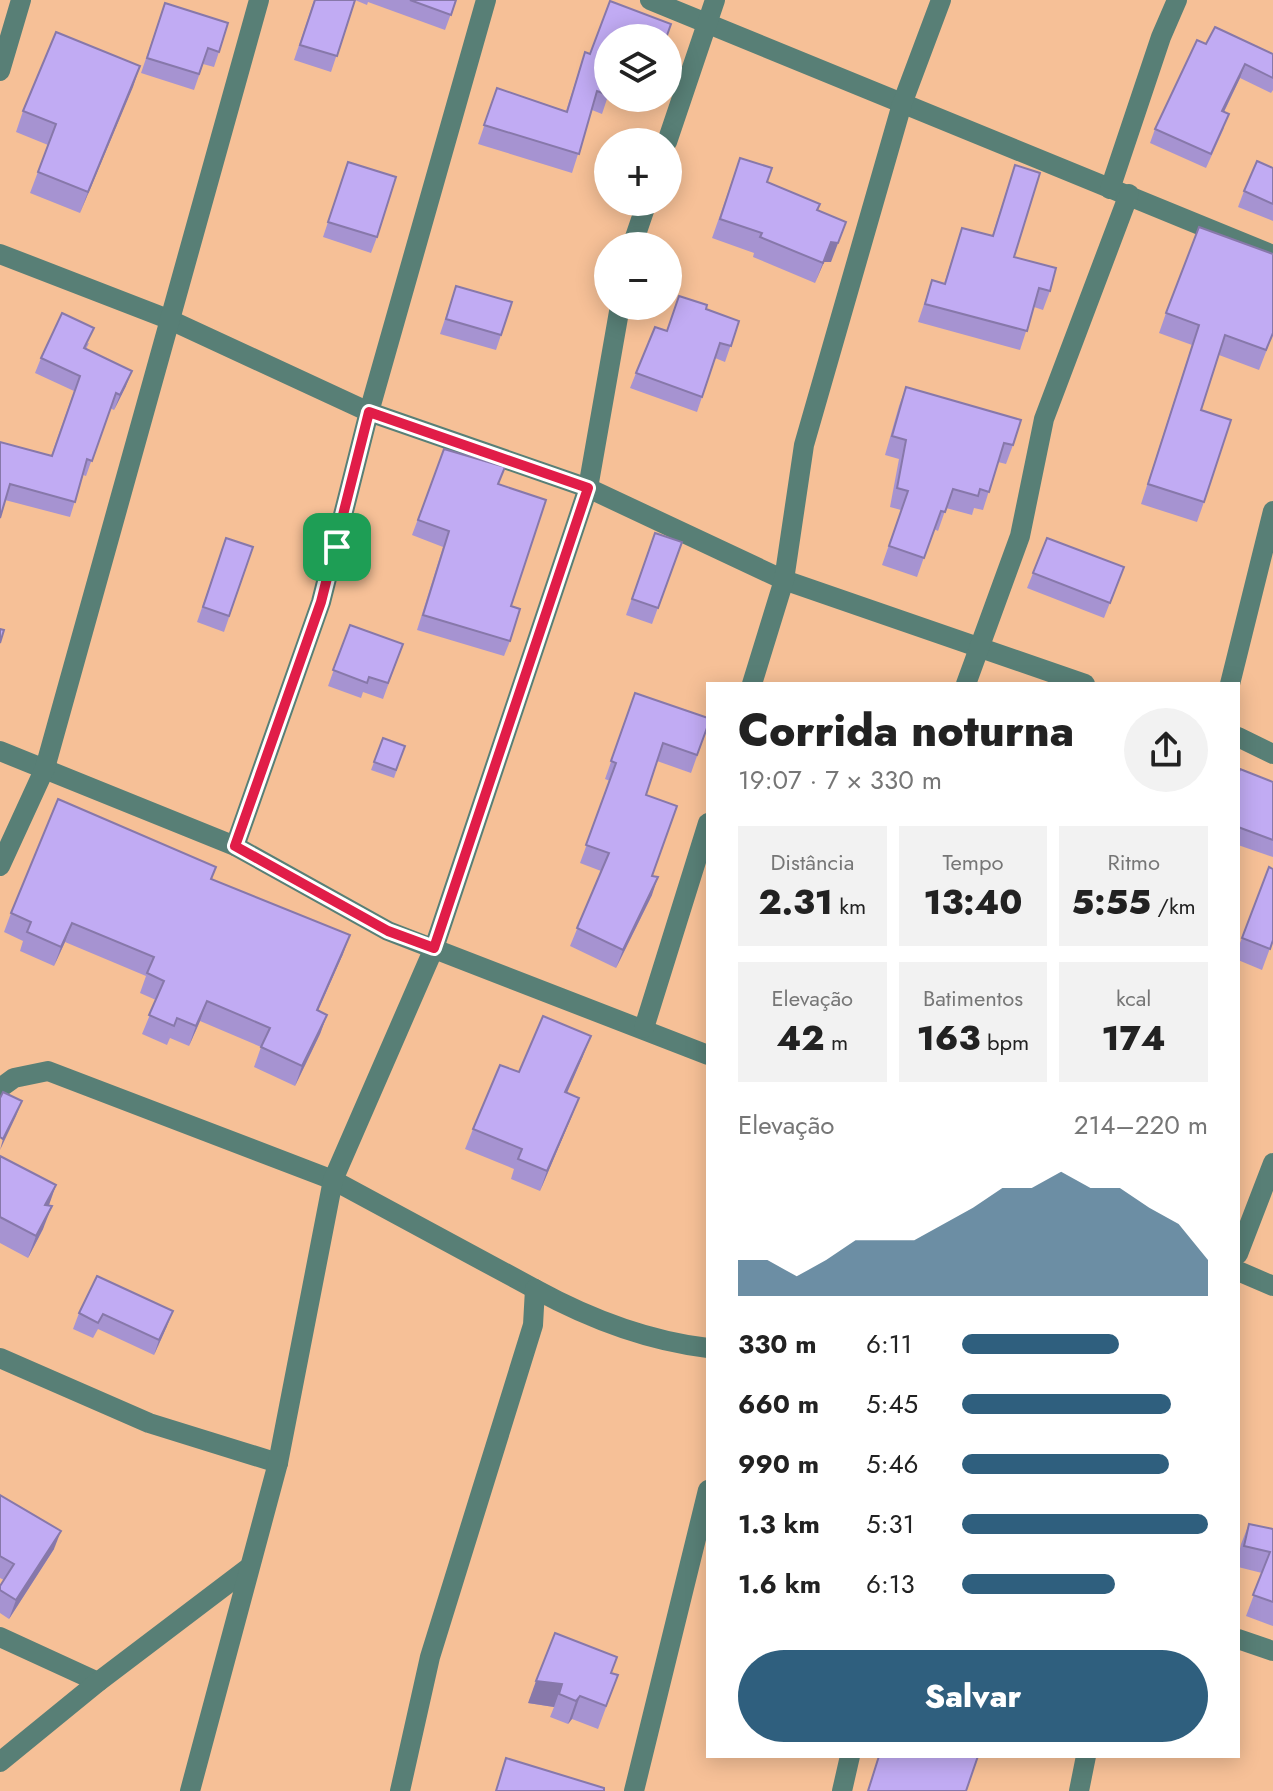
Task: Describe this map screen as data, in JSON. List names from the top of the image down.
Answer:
{
  "page": {
    "map_buttons": ["+", "−"],
    "heading": ["Corrida noturna", "19:07 · 7 × 330 m"],
    "stats": [
      ["Distância", "2.31 km"],
      ["Tempo", "13:40"],
      ["Ritmo", "5:55 /km"],
      ["Elevação", "42 m"],
      ["Batimentos", "163 bpm"],
      ["kcal", "174"]
    ],
    "chart": ["Elevação", "214–220 m"],
    "list": [
      {
        "name": "330 m",
        "note": "6:11"
      },
      {
        "name": "660 m",
        "note": "5:45"
      },
      {
        "name": "990 m",
        "note": "5:46"
      },
      {
        "name": "1.3 km",
        "note": "5:31"
      },
      {
        "name": "1.6 km",
        "note": "6:13"
      }
    ],
    "buttons": "Salvar"
  }
}
